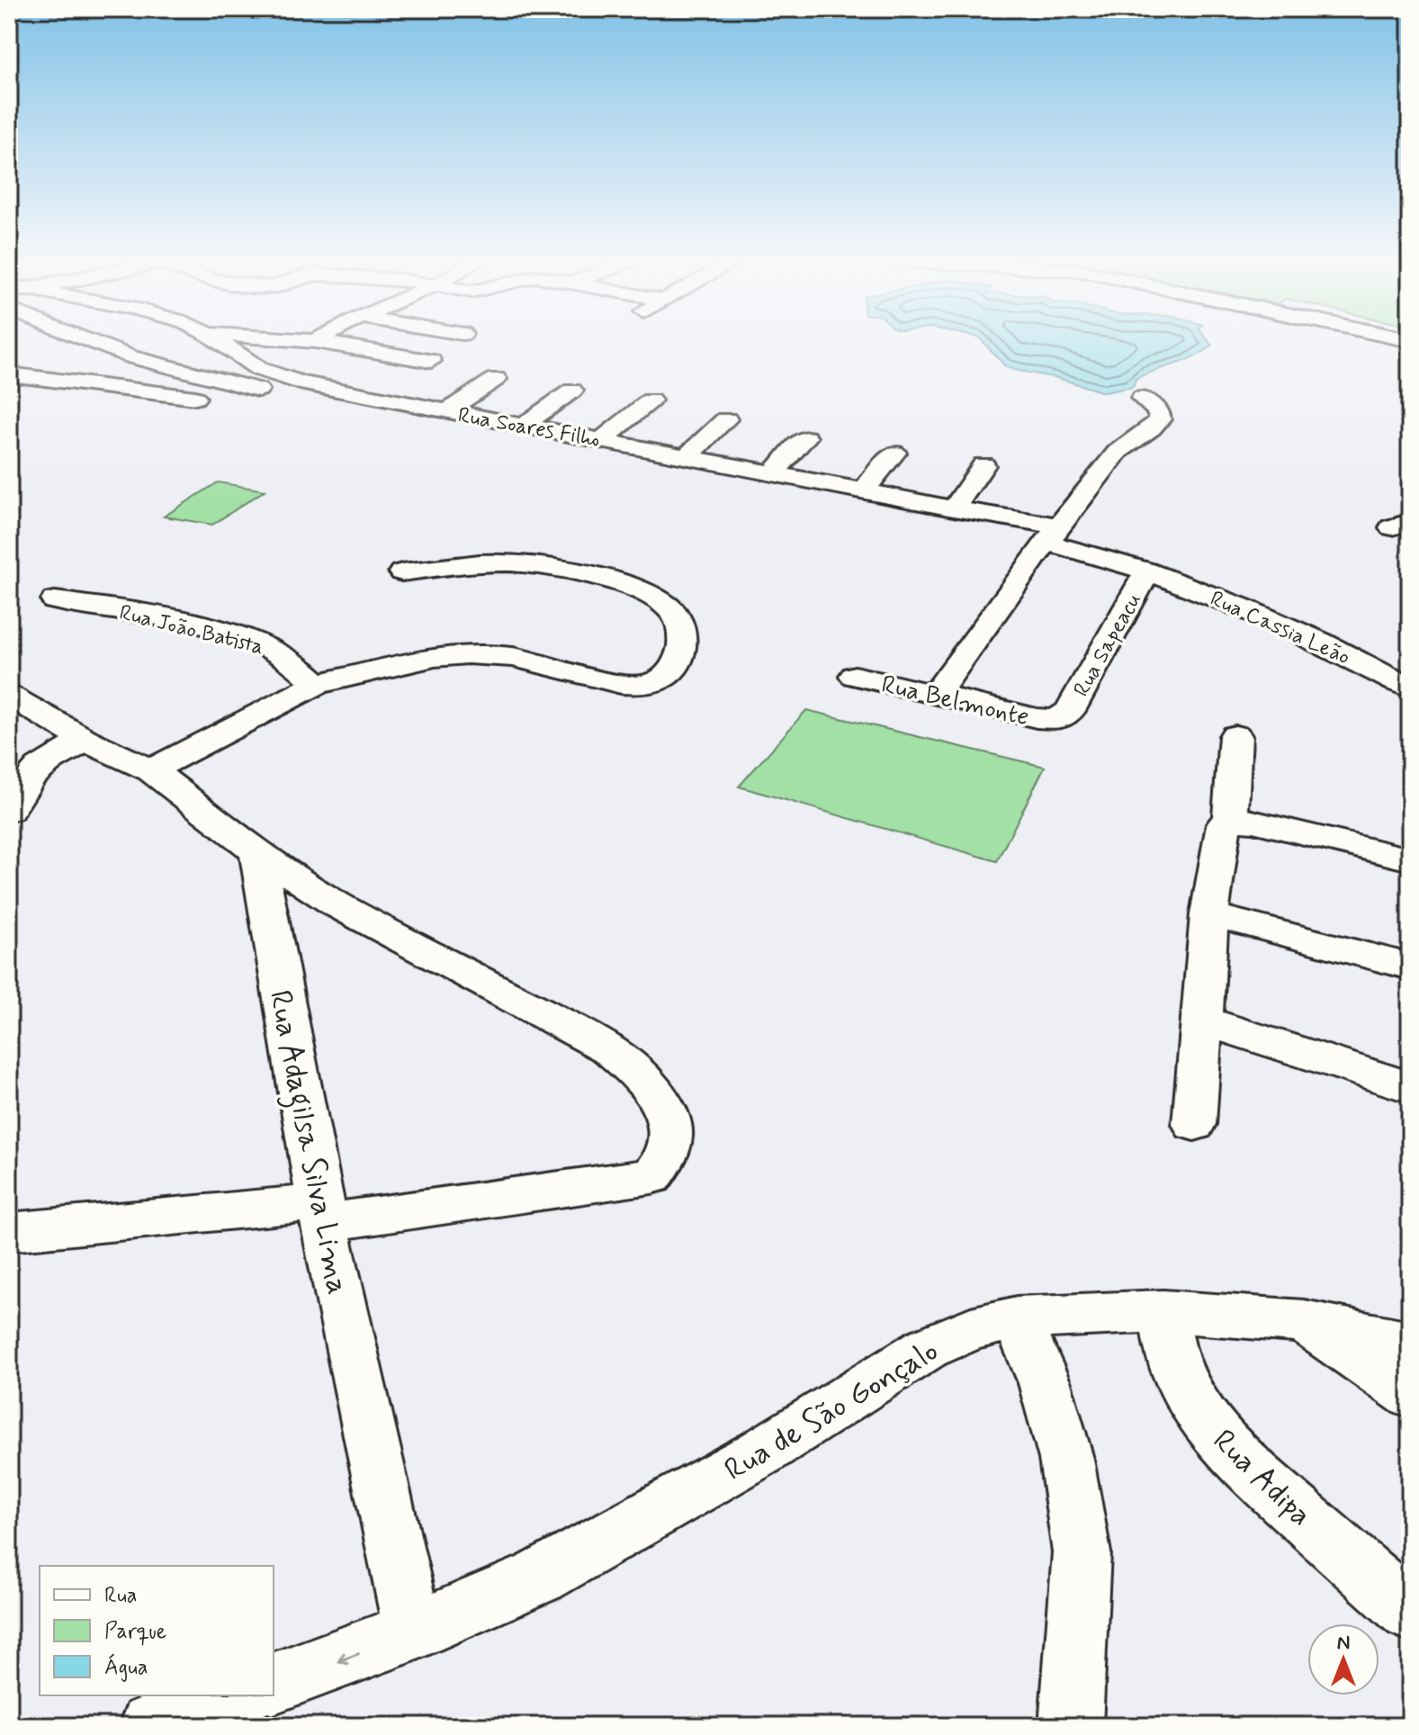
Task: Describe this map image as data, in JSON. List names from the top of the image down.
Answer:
{
  "streets": {
    "street": [
      "Rua Soares Filho",
      "Rua Cassia Leão",
      "Rua João Batista",
      "Rua Sapeacu",
      "Rua Belmonte",
      "Rua Adagilsa Silva Lima",
      "Rua de São Gonçalo",
      "Rua Adipa"
    ]
  },
  "crossings": [
    ["Rua Soares Filho", "Rua Cassia Leão"],
    ["Rua Soares Filho", "Rua Sapeacu"],
    ["Rua Cassia Leão", "Rua Sapeacu"],
    ["Rua Sapeacu", "Rua Belmonte"],
    ["Rua Adagilsa Silva Lima", "Rua de São Gonçalo"],
    ["Rua de São Gonçalo", "Rua Adipa"]
  ],
  "legend": ["Rua", "Parque", "Água"],
  "north": "top"
}
